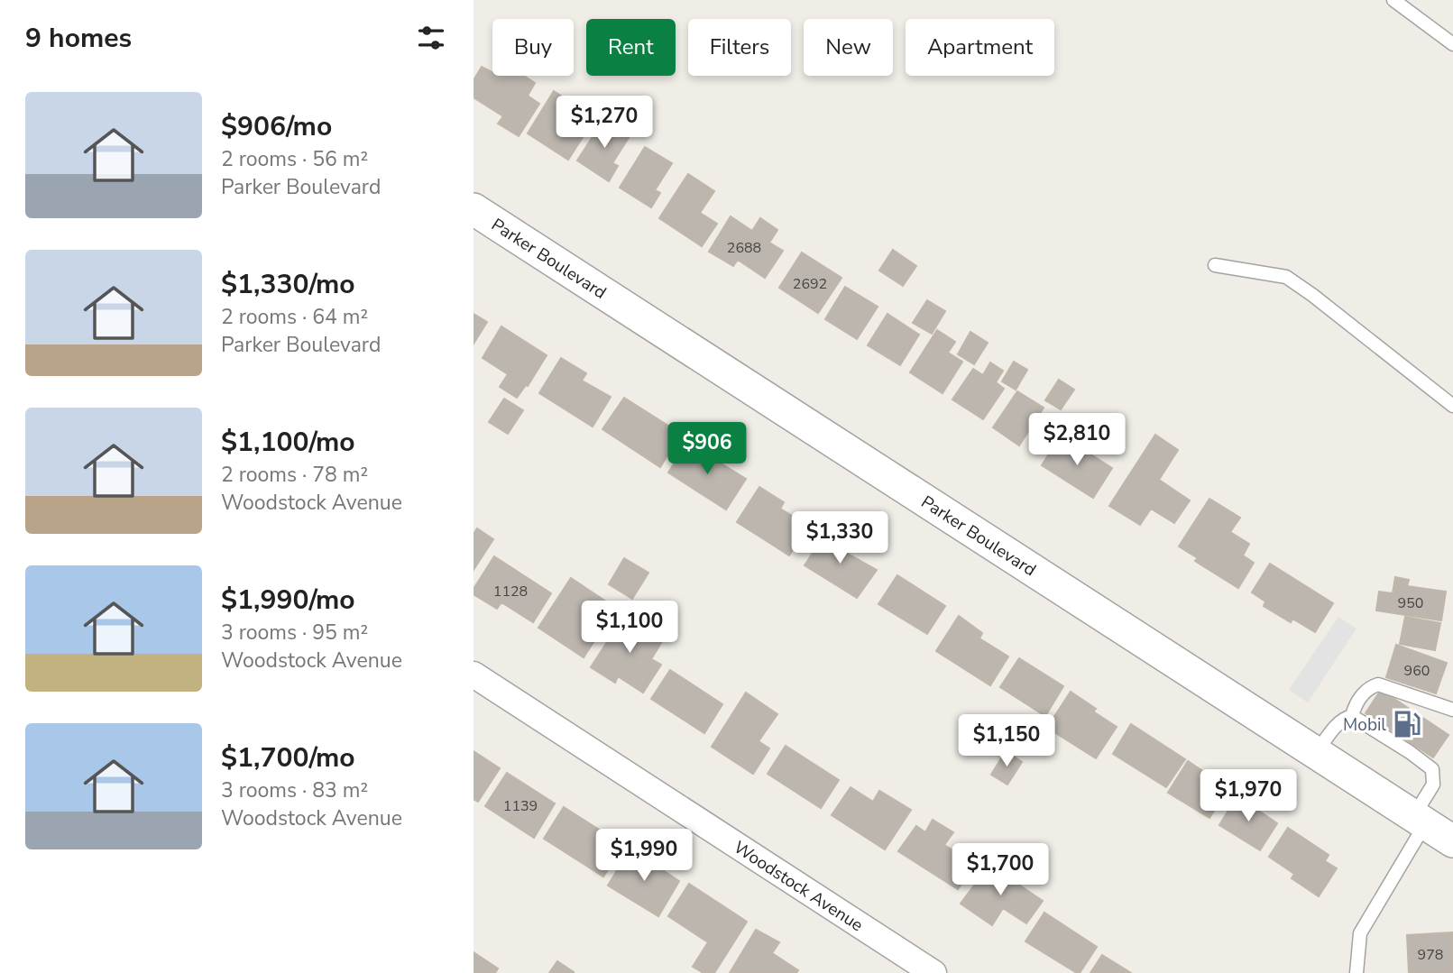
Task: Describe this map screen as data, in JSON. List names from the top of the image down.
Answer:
{
  "streets": {
    "street": ["Parker Boulevard", "Woodstock Avenue"]
  },
  "places": {
    "fuel station": ["Mobil"]
  },
  "house_numbers": [
    "2688",
    "2692",
    "1128",
    "950",
    "960",
    "1139",
    "978"
  ],
  "page": {
    "heading": "9 homes",
    "chip": [
      "Buy",
      "Rent",
      "Filters",
      "New",
      "Apartment"
    ],
    "list": [
      {
        "name": "$906/mo",
        "note": "2 rooms · 56 m² · Parker Boulevard"
      },
      {
        "name": "$1,330/mo",
        "note": "2 rooms · 64 m² · Parker Boulevard"
      },
      {
        "name": "$1,100/mo",
        "note": "2 rooms · 78 m² · Woodstock Avenue"
      },
      {
        "name": "$1,990/mo",
        "note": "3 rooms · 95 m² · Woodstock Avenue"
      },
      {
        "name": "$1,700/mo",
        "note": "3 rooms · 83 m² · Woodstock Avenue"
      }
    ],
    "price": [
      "$1,270",
      "$2,810",
      "$906",
      "$1,330",
      "$1,100",
      "$1,150",
      "$1,970",
      "$1,990",
      "$1,700"
    ]
  }
}
